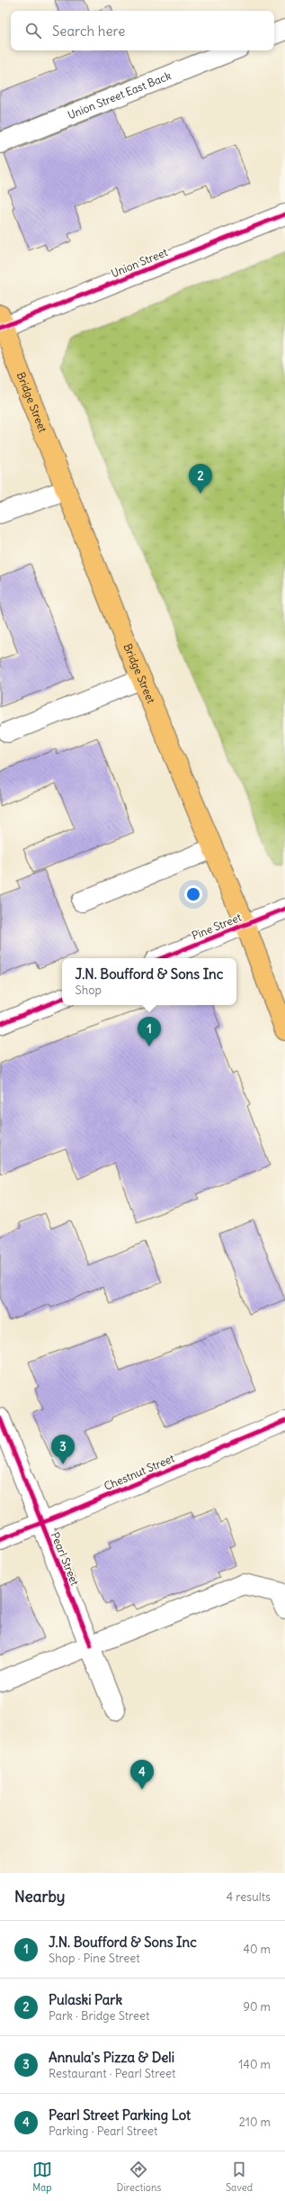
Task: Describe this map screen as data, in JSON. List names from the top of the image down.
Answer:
{
  "streets": {
    "main road": ["Bridge Street"],
    "street": [
      "Union Street East Back",
      "Union Street",
      "Pine Street",
      "Chestnut Street",
      "Pearl Street"
    ]
  },
  "crossings": [
    ["Union Street", "Bridge Street"],
    ["Bridge Street", "Pine Street"],
    ["Chestnut Street", "Pearl Street"]
  ],
  "page": {
    "search": "Search here",
    "pins": [
      "2",
      "1",
      "3",
      "4"
    ],
    "popup": ["J.N. Boufford & Sons Inc", "Shop"],
    "heading": ["Nearby", "4 results"],
    "list": [
      {
        "mark": "1",
        "name": "J.N. Boufford & Sons Inc",
        "note": "Shop · Pine Street",
        "value": "40 m"
      },
      {
        "mark": "2",
        "name": "Pulaski Park",
        "note": "Park · Bridge Street",
        "value": "90 m"
      },
      {
        "mark": "3",
        "name": "Annula's Pizza & Deli",
        "note": "Restaurant · Pearl Street",
        "value": "140 m"
      },
      {
        "mark": "4",
        "name": "Pearl Street Parking Lot",
        "note": "Parking · Pearl Street",
        "value": "210 m"
      }
    ],
    "nav": ["Map", "Directions", "Saved"]
  }
}
